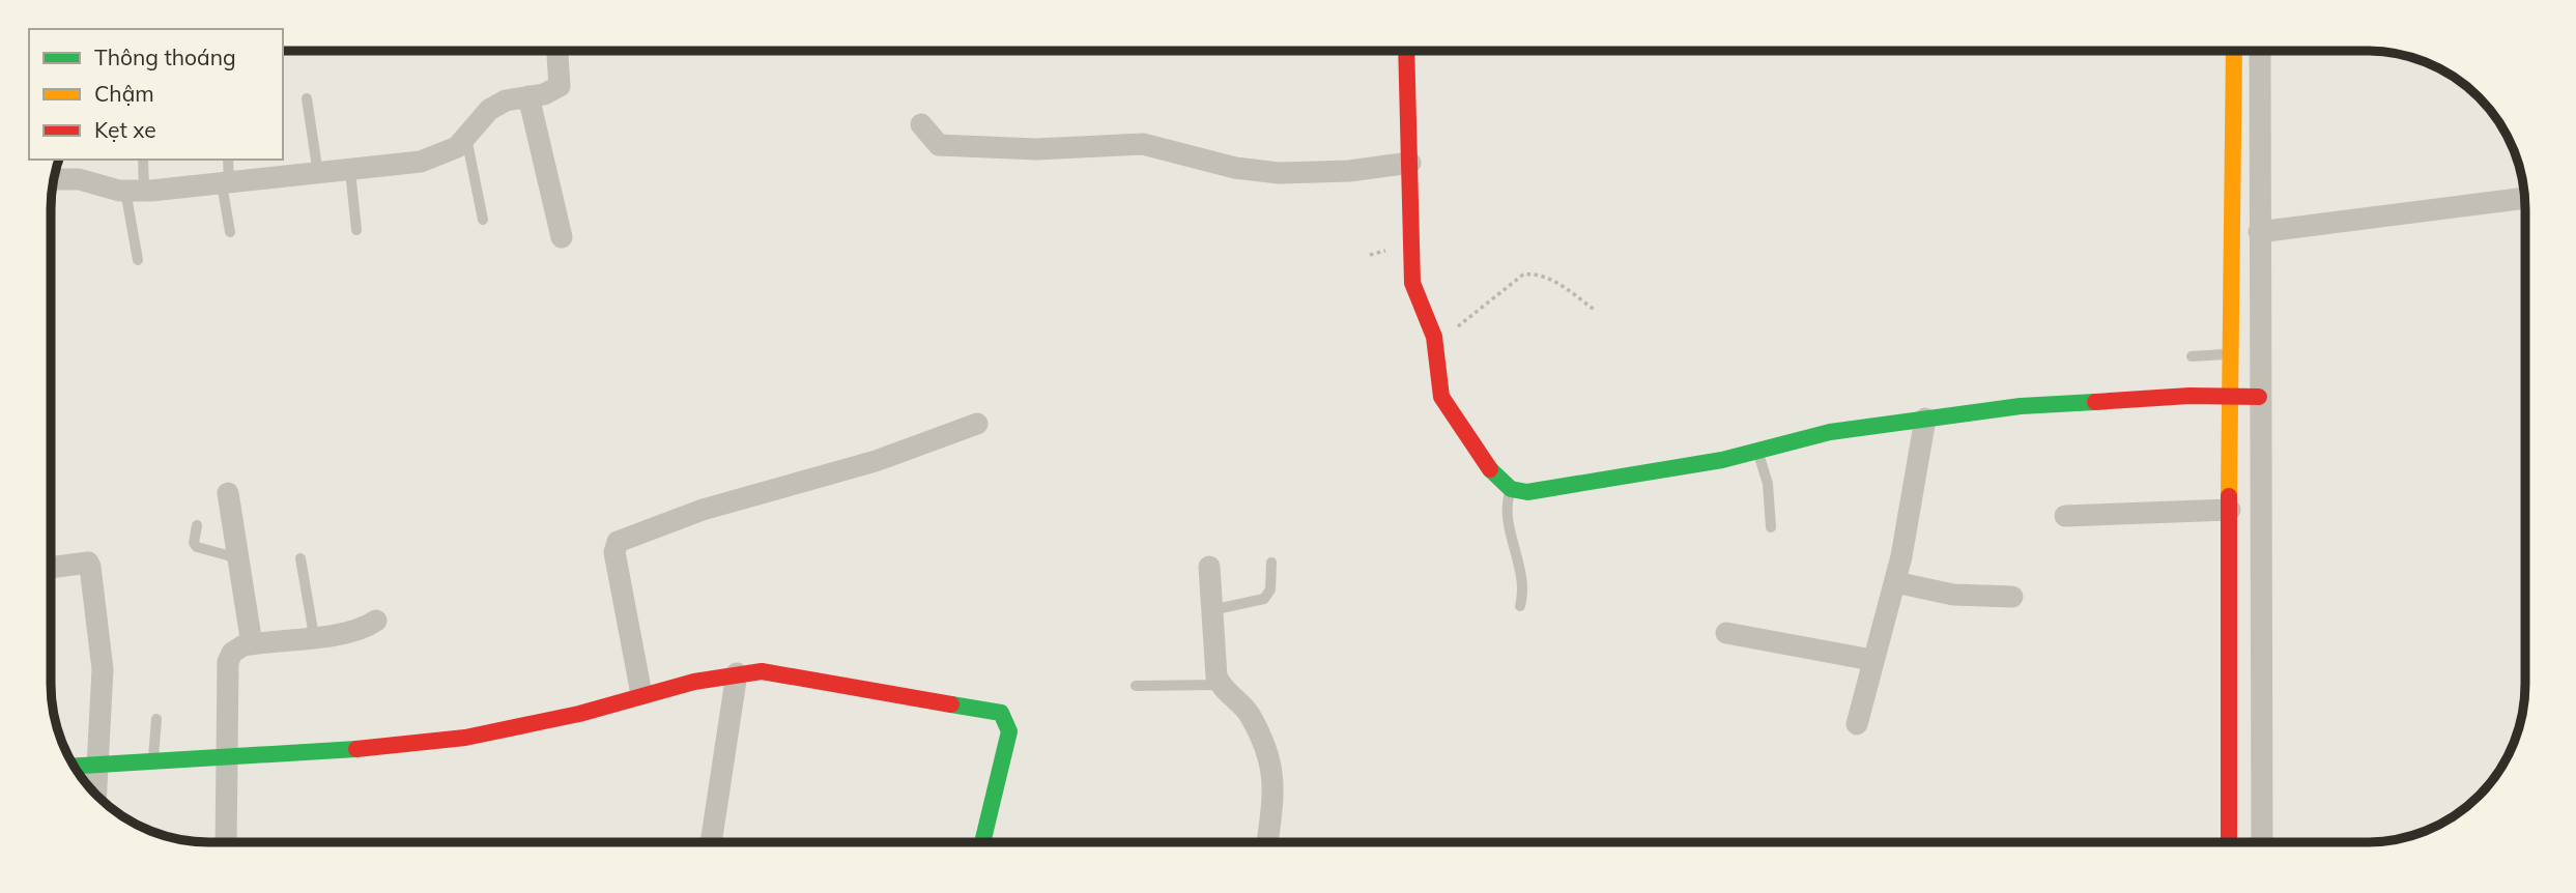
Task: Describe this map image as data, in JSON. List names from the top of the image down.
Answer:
{
  "legend": ["Thông thoáng", "Chậm", "Kẹt xe"]
}
